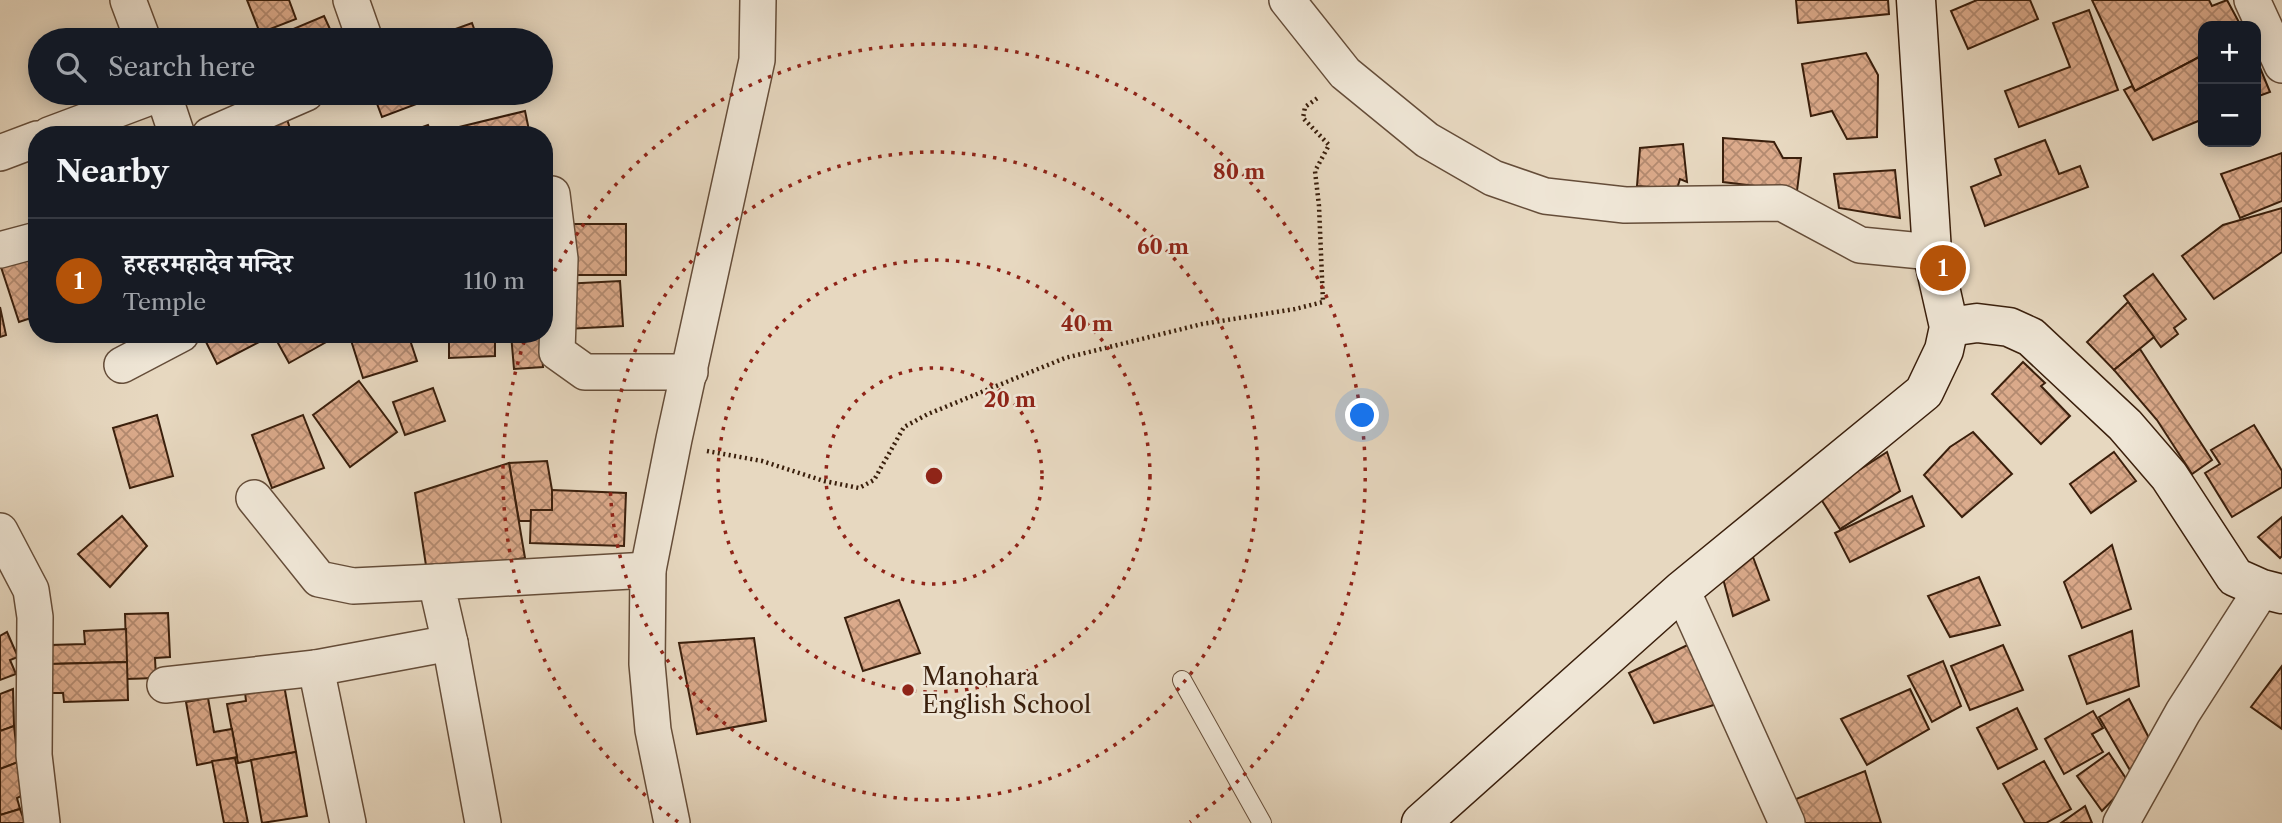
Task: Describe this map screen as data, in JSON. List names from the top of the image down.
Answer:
{
  "places": ["Manohara English School"],
  "page": {
    "map_buttons": ["+", "−"],
    "search": "Search here",
    "heading": "Nearby",
    "list": [
      {
        "mark": "1",
        "name": "हरहरमहादेव मन्दिर",
        "note": "Temple",
        "value": "110 m"
      }
    ],
    "pins": "1"
  },
  "rings": [
    "80 m",
    "60 m",
    "40 m",
    "20 m"
  ]
}
